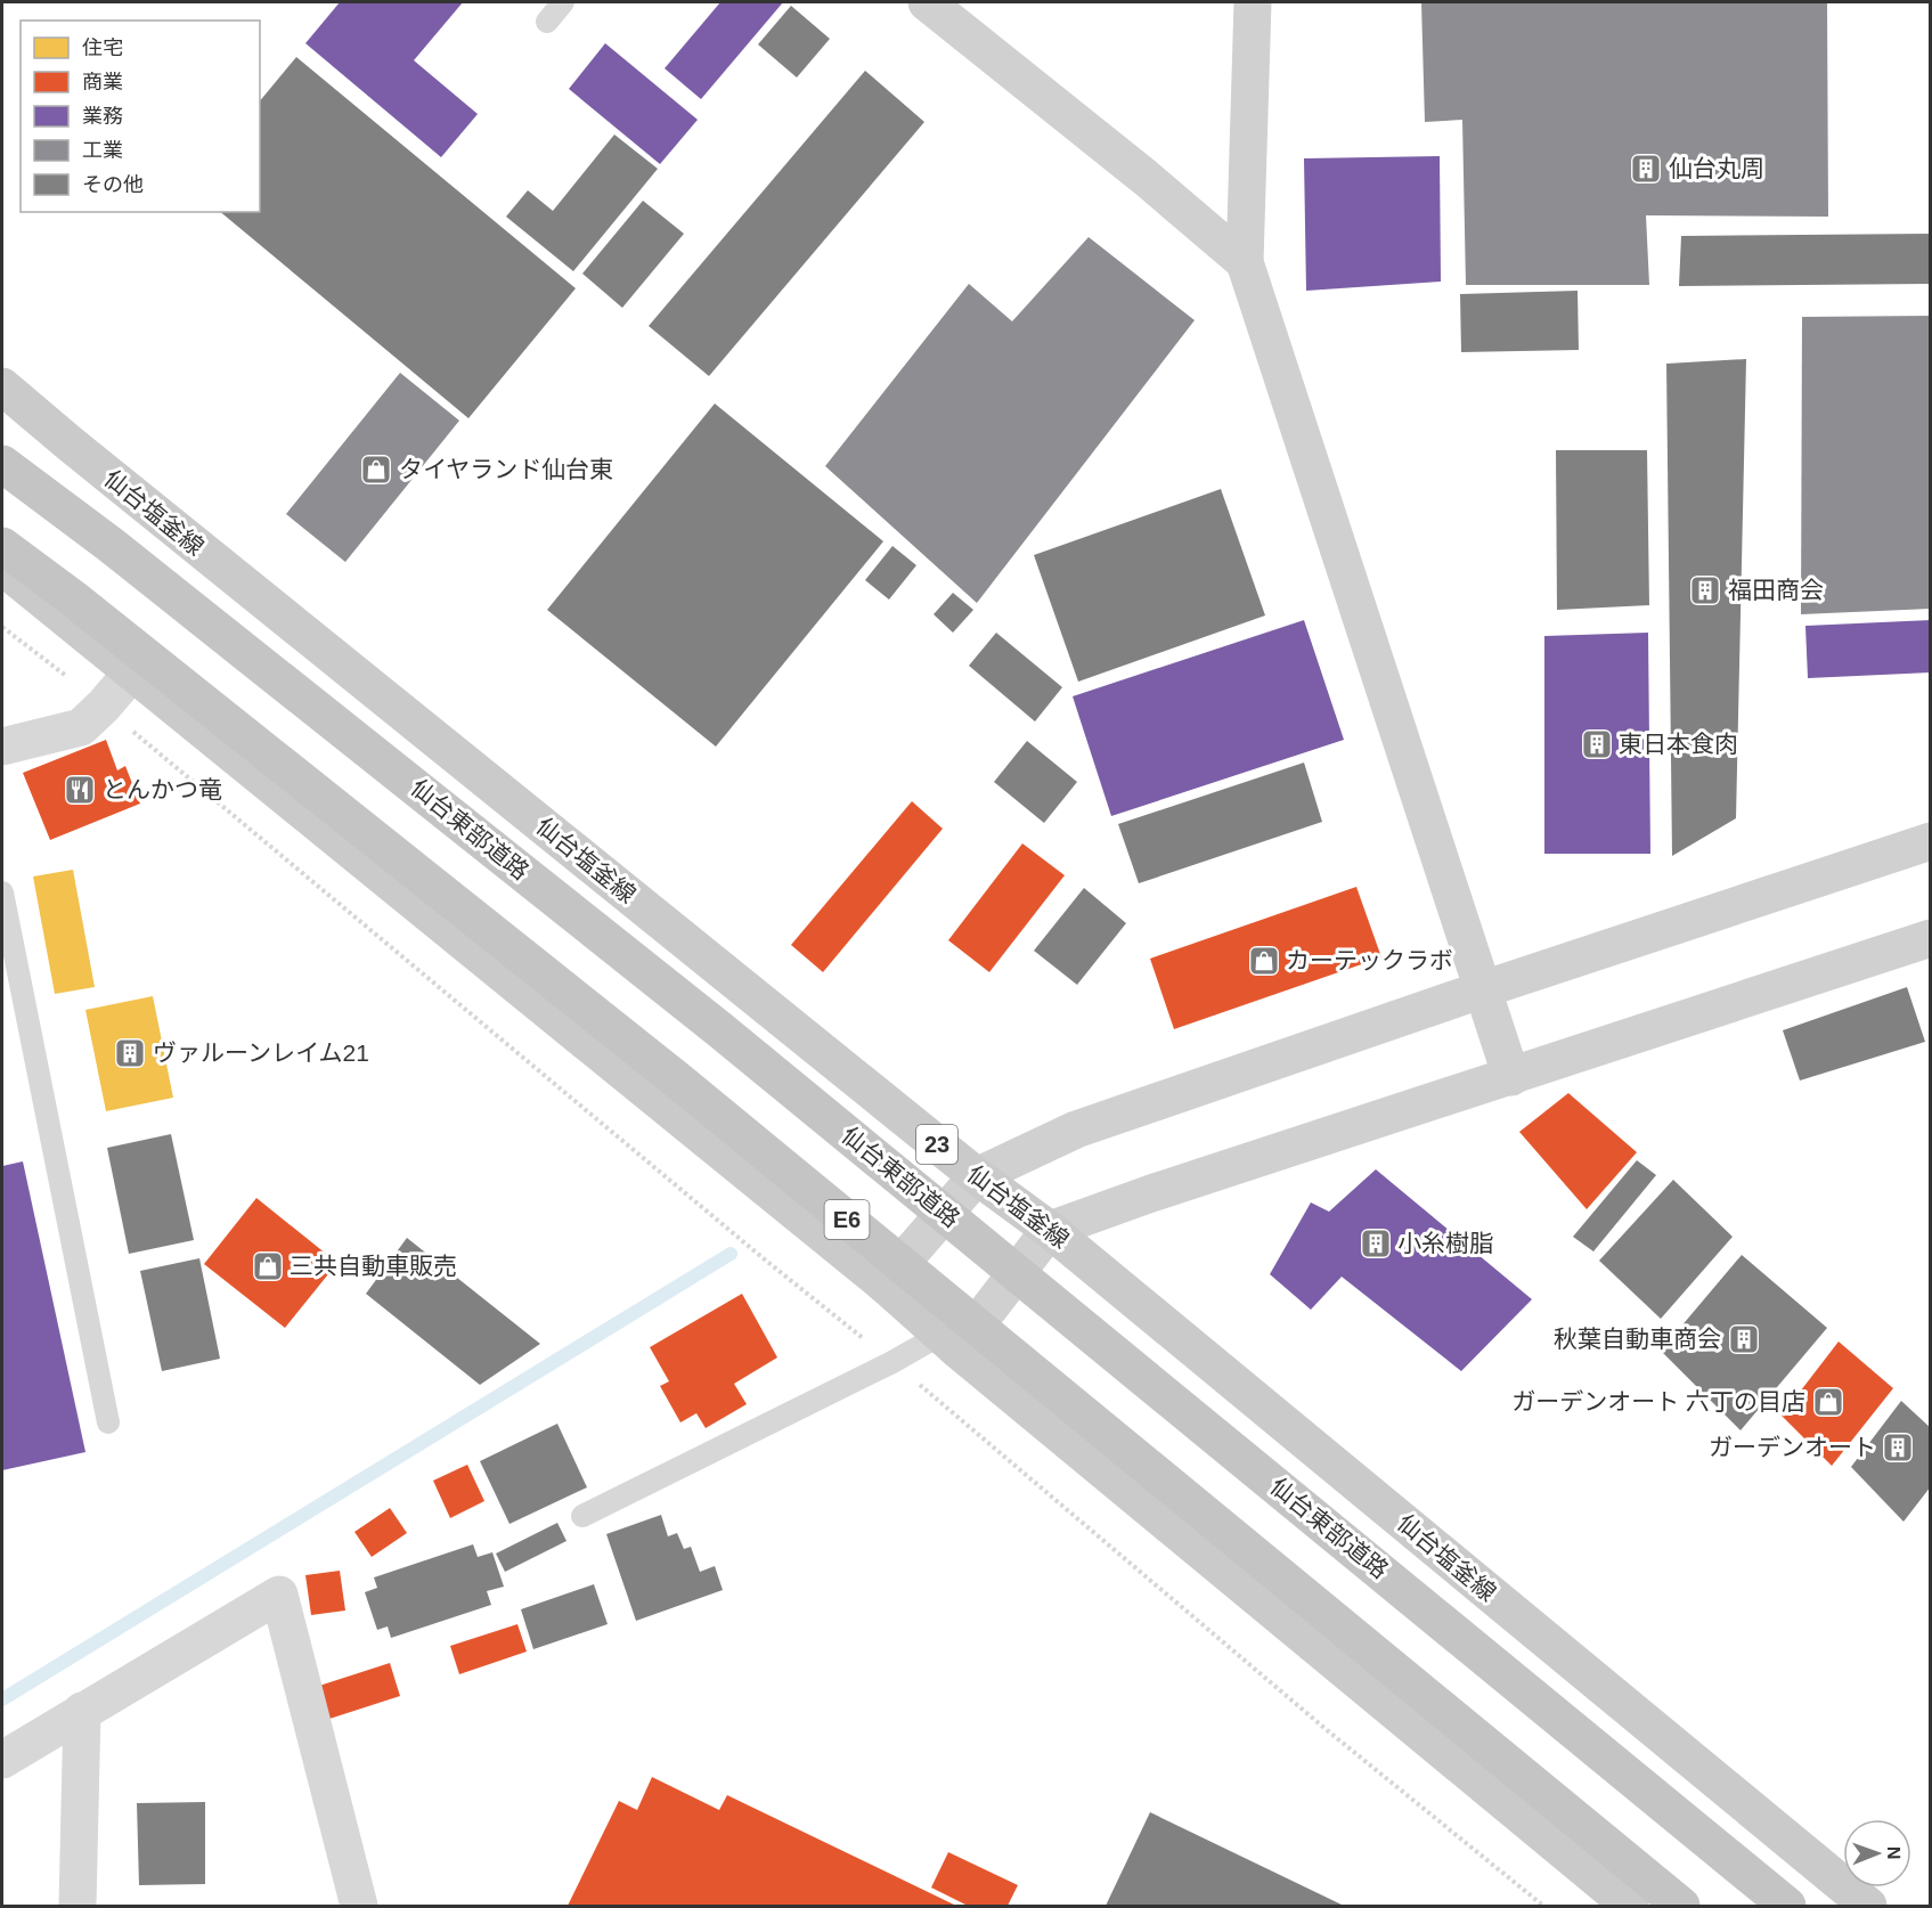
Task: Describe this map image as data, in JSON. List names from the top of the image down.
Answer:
{
  "streets": {
    "highway": ["仙台東部道路", "E6"],
    "main road": ["仙台塩釜線", "23"]
  },
  "places": {
    "building": [
      "仙台丸周",
      "福田商会",
      "東日本食肉",
      "ヴァルーンレイム21",
      "小糸樹脂",
      "秋葉自動車商会",
      "ガーデンオート"
    ],
    "shop": [
      "タイヤランド仙台東",
      "カーテックラボ",
      "三共自動車販売",
      "ガーデンオート 六丁の目店"
    ],
    "restaurant": ["とんかつ竜"]
  },
  "legend": [
    "住宅",
    "商業",
    "業務",
    "工業",
    "その他"
  ],
  "north": "right"
}
